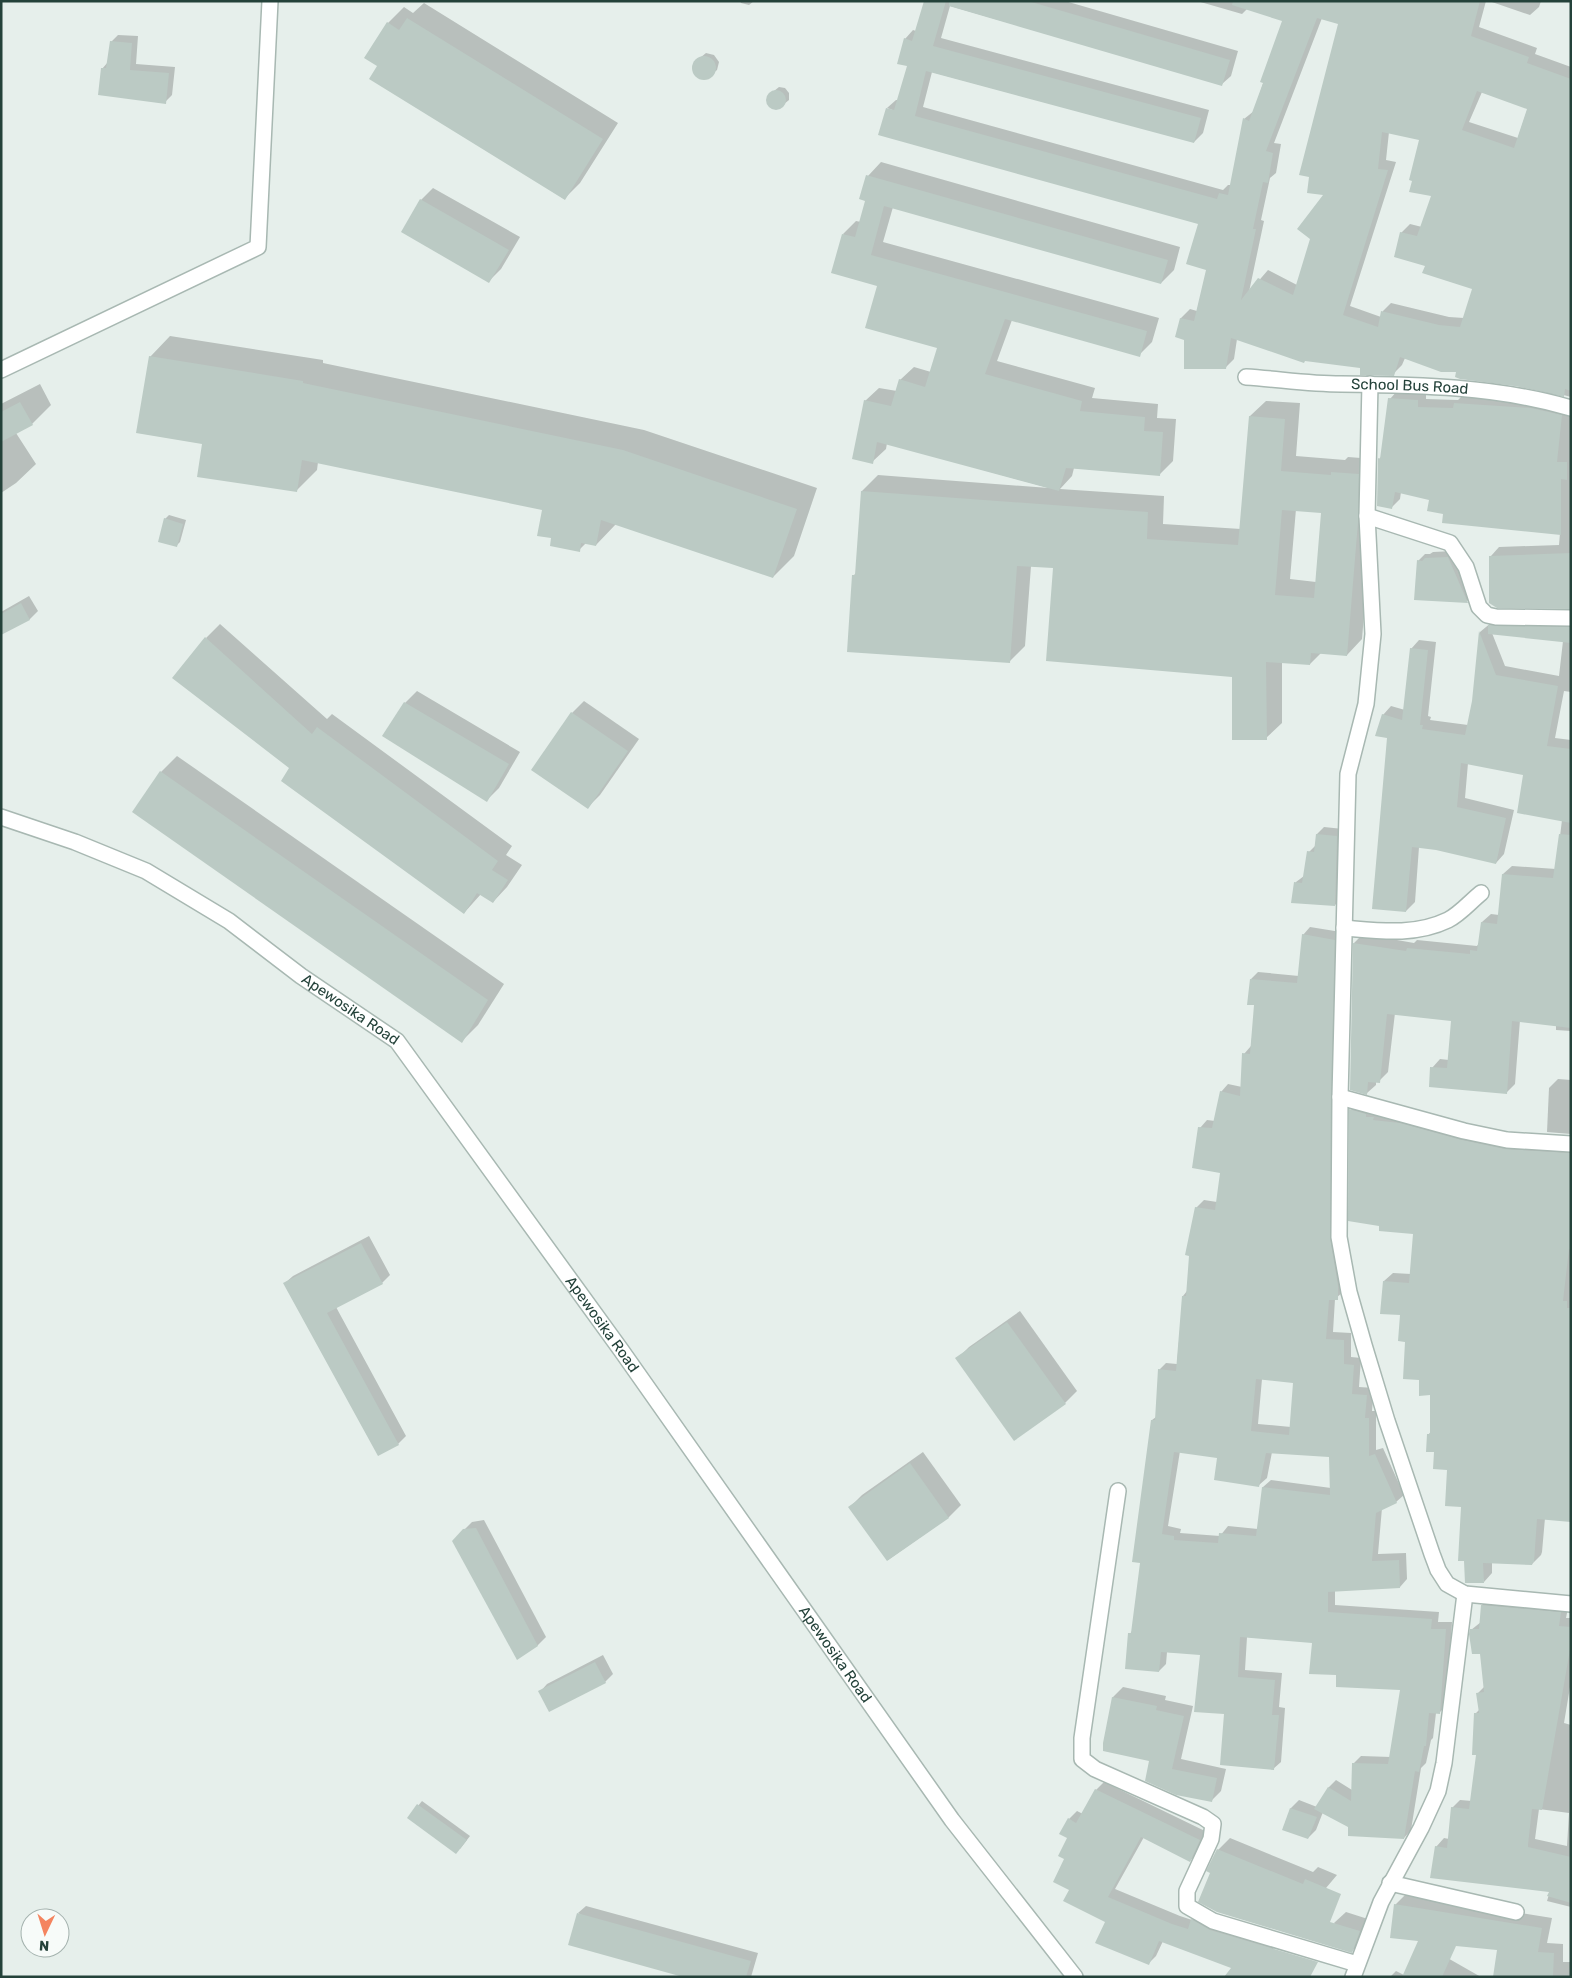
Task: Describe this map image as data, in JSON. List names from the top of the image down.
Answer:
{
  "streets": {
    "street": ["School Bus Road", "Apewosika Road"]
  },
  "north": "bottom"
}
